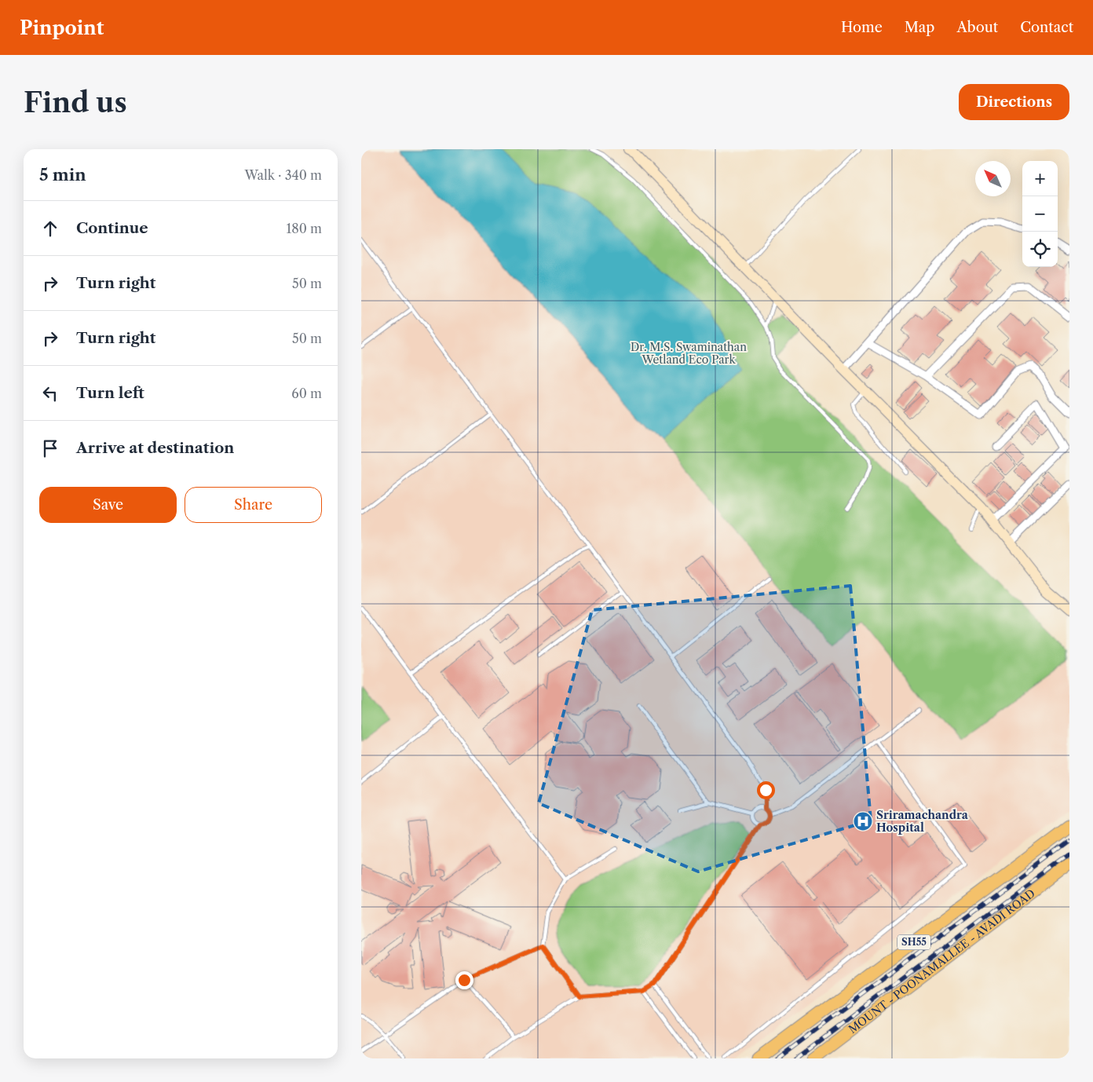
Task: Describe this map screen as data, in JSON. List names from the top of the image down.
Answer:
{
  "streets": {
    "main road": ["SH55", "MOUNT - POONAMALLEE - AVADI ROAD"]
  },
  "parks": ["Dr. M.S. Swaminathan Wetland Eco Park"],
  "places": {
    "hospital": ["Sriramachandra Hospital"]
  },
  "north": "top left",
  "page": {
    "header": "Pinpoint",
    "nav": [
      "Home",
      "Map",
      "About",
      "Contact"
    ],
    "buttons": [
      "Directions",
      ["Save", "Share"]
    ],
    "title": "Find us",
    "heading": ["5 min", "Walk · 340 m"],
    "map_buttons": ["+", "−"],
    "list": [
      ["Continue", "180 m"],
      ["Turn right", "50 m"],
      ["Turn right", "50 m"],
      ["Turn left", "60 m"],
      "Arrive at destination"
    ]
  }
}
